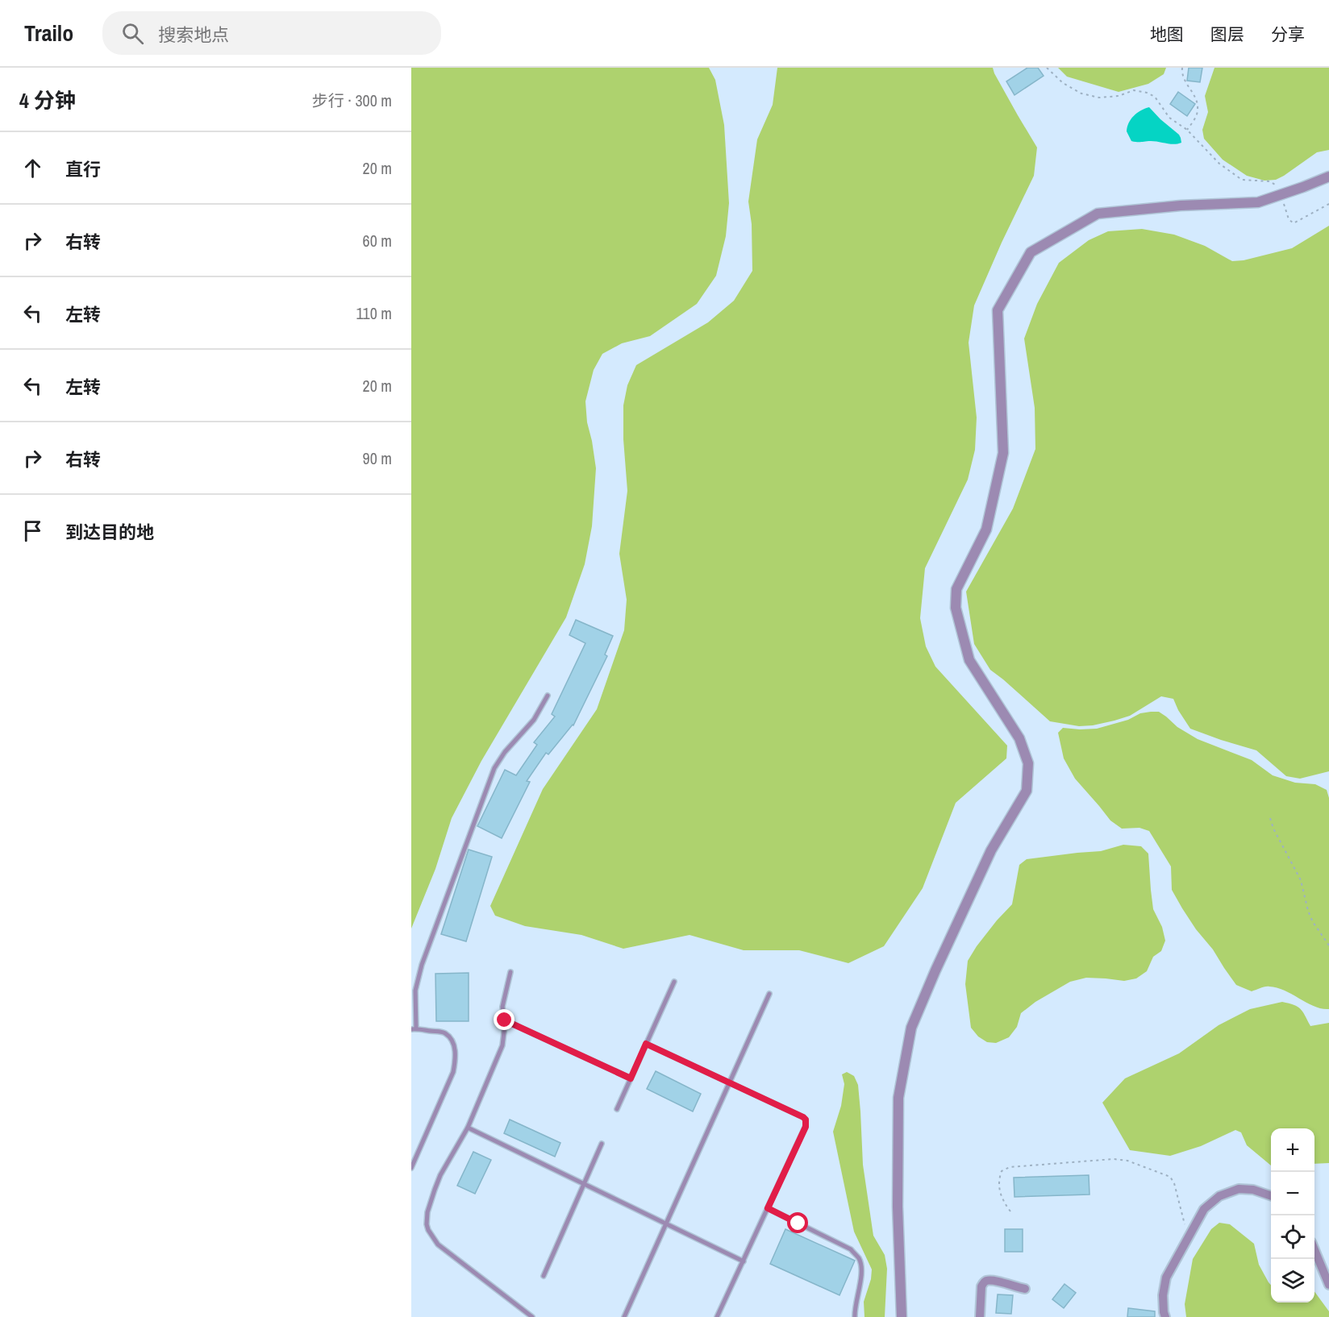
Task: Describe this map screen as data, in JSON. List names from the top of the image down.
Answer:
{
  "page": {
    "header": "Trailo",
    "search": "搜索地点",
    "nav": ["地图", "图层", "分享"],
    "heading": ["4 分钟", "步行 · 300 m"],
    "list": [
      ["直行", "20 m"],
      ["右转", "60 m"],
      ["左转", "110 m"],
      ["左转", "20 m"],
      ["右转", "90 m"],
      "到达目的地"
    ],
    "map_buttons": ["+", "−"]
  }
}
